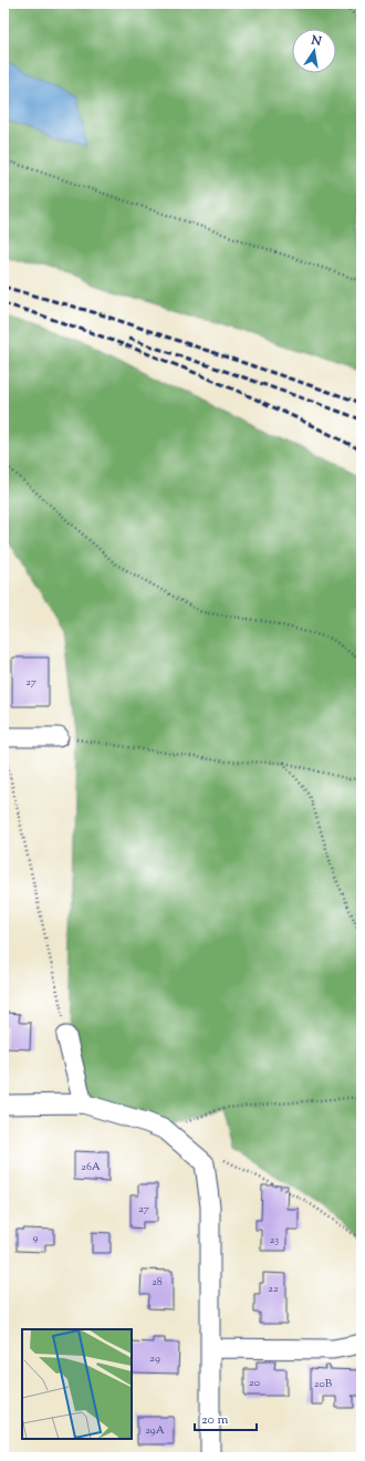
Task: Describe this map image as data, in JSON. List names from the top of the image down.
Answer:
{
  "house_numbers": [
    "27",
    "26A",
    "27",
    "9",
    "23",
    "28",
    "22",
    "29",
    "20",
    "20B",
    "29A"
  ],
  "scale_bar": "20 m",
  "north": "top"
}
